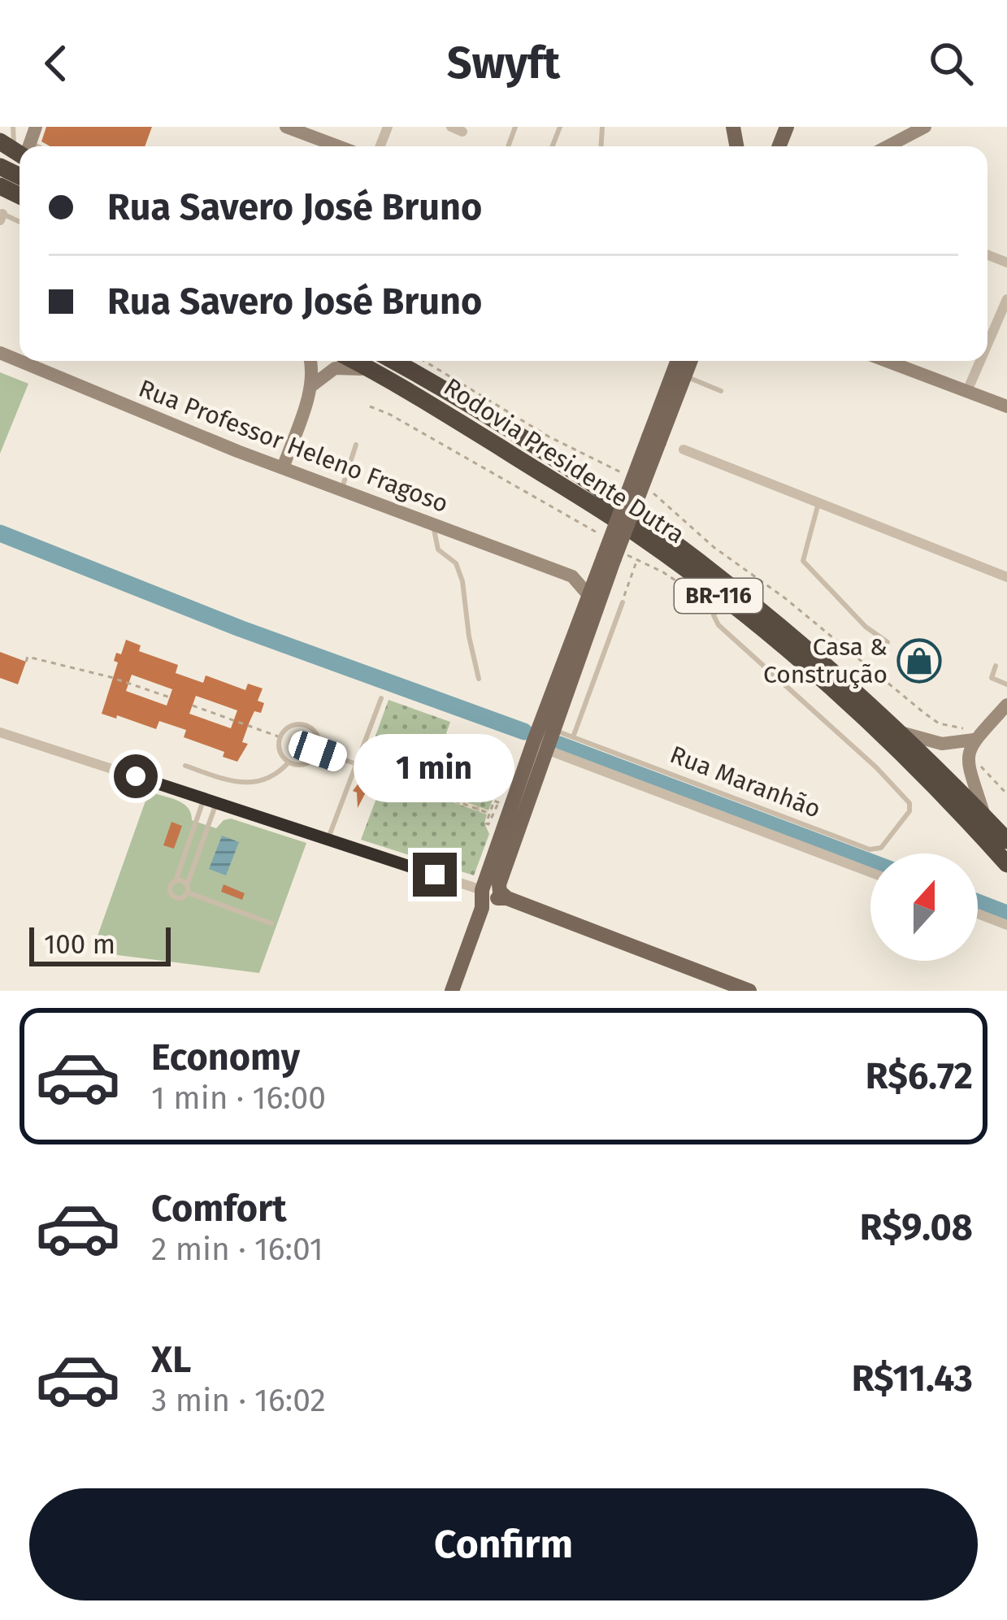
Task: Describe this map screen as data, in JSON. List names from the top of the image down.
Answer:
{
  "streets": {
    "highway": ["Rodovia Presidente Dutra", "BR-116"],
    "street": ["Rua Professor Heleno Fragoso", "Rua Maranhão"]
  },
  "crossings": [
    ["Rodovia Presidente Dutra", "Rua Maranhão"]
  ],
  "places": {
    "shop": ["Casa & Construção"]
  },
  "scale_bar": "100 m",
  "north": "top",
  "page": {
    "header": "Swyft",
    "banner": ["Rua Savero José Bruno", "Rua Savero José Bruno"],
    "bubble": "1 min",
    "scale": "100 m",
    "list": [
      {
        "name": "Economy",
        "note": "1 min · 16:00",
        "value": "R$6.72"
      },
      {
        "name": "Comfort",
        "note": "2 min · 16:01",
        "value": "R$9.08"
      },
      {
        "name": "XL",
        "note": "3 min · 16:02",
        "value": "R$11.43"
      }
    ],
    "buttons": "Confirm"
  }
}
